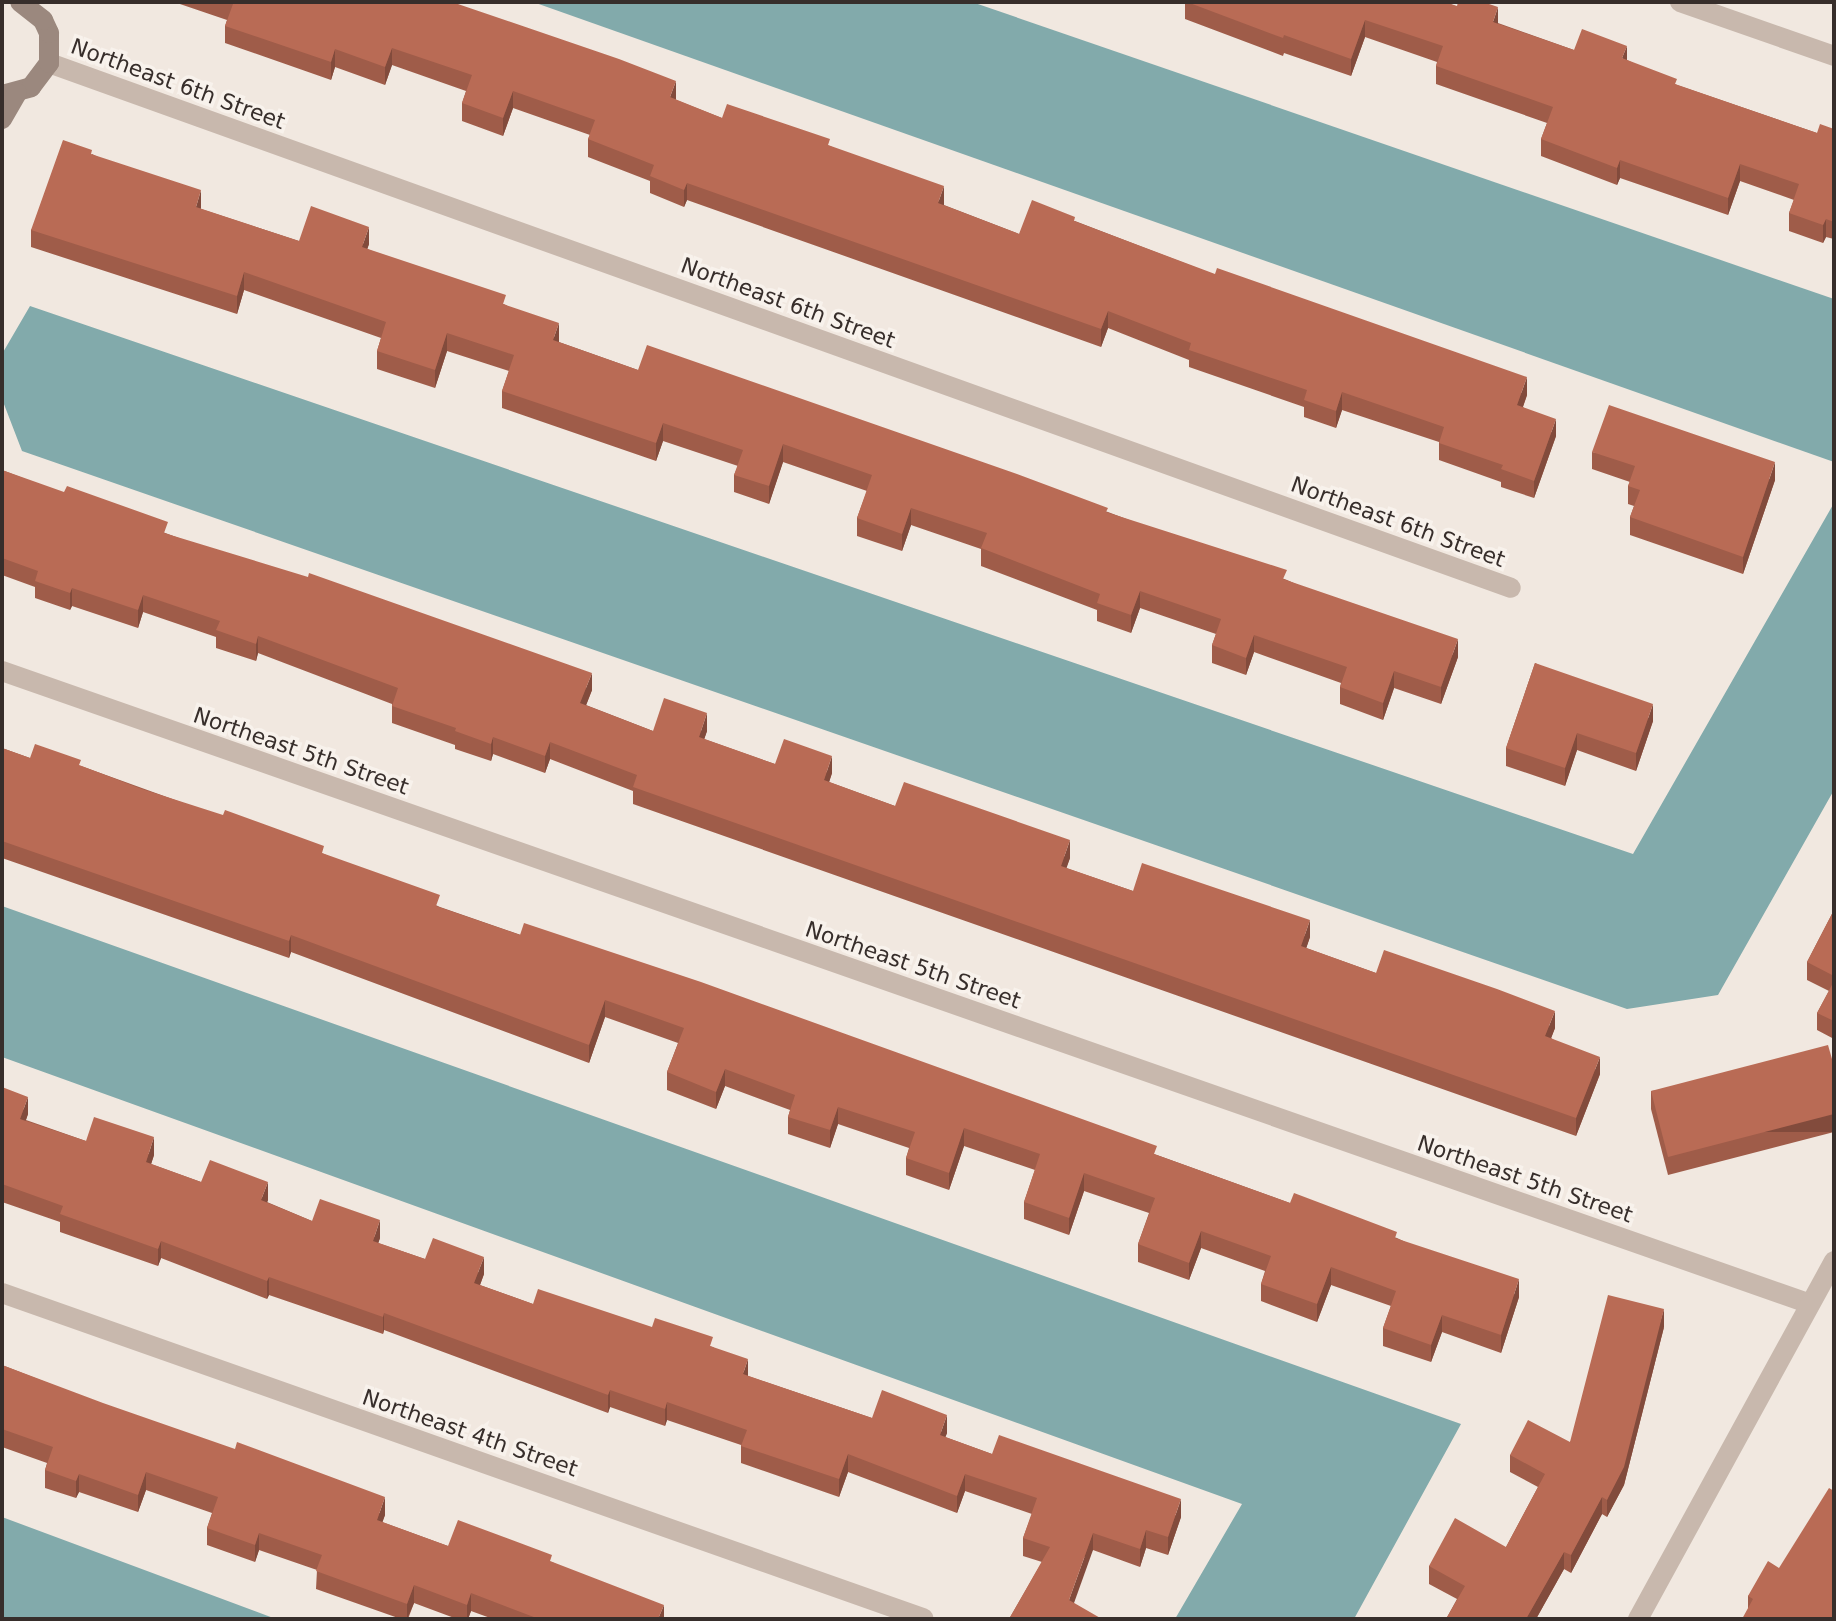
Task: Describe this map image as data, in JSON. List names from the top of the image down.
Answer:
{
  "streets": {
    "street": ["Northeast 6th Street", "Northeast 5th Street", "Northeast 4th Street"]
  }
}
